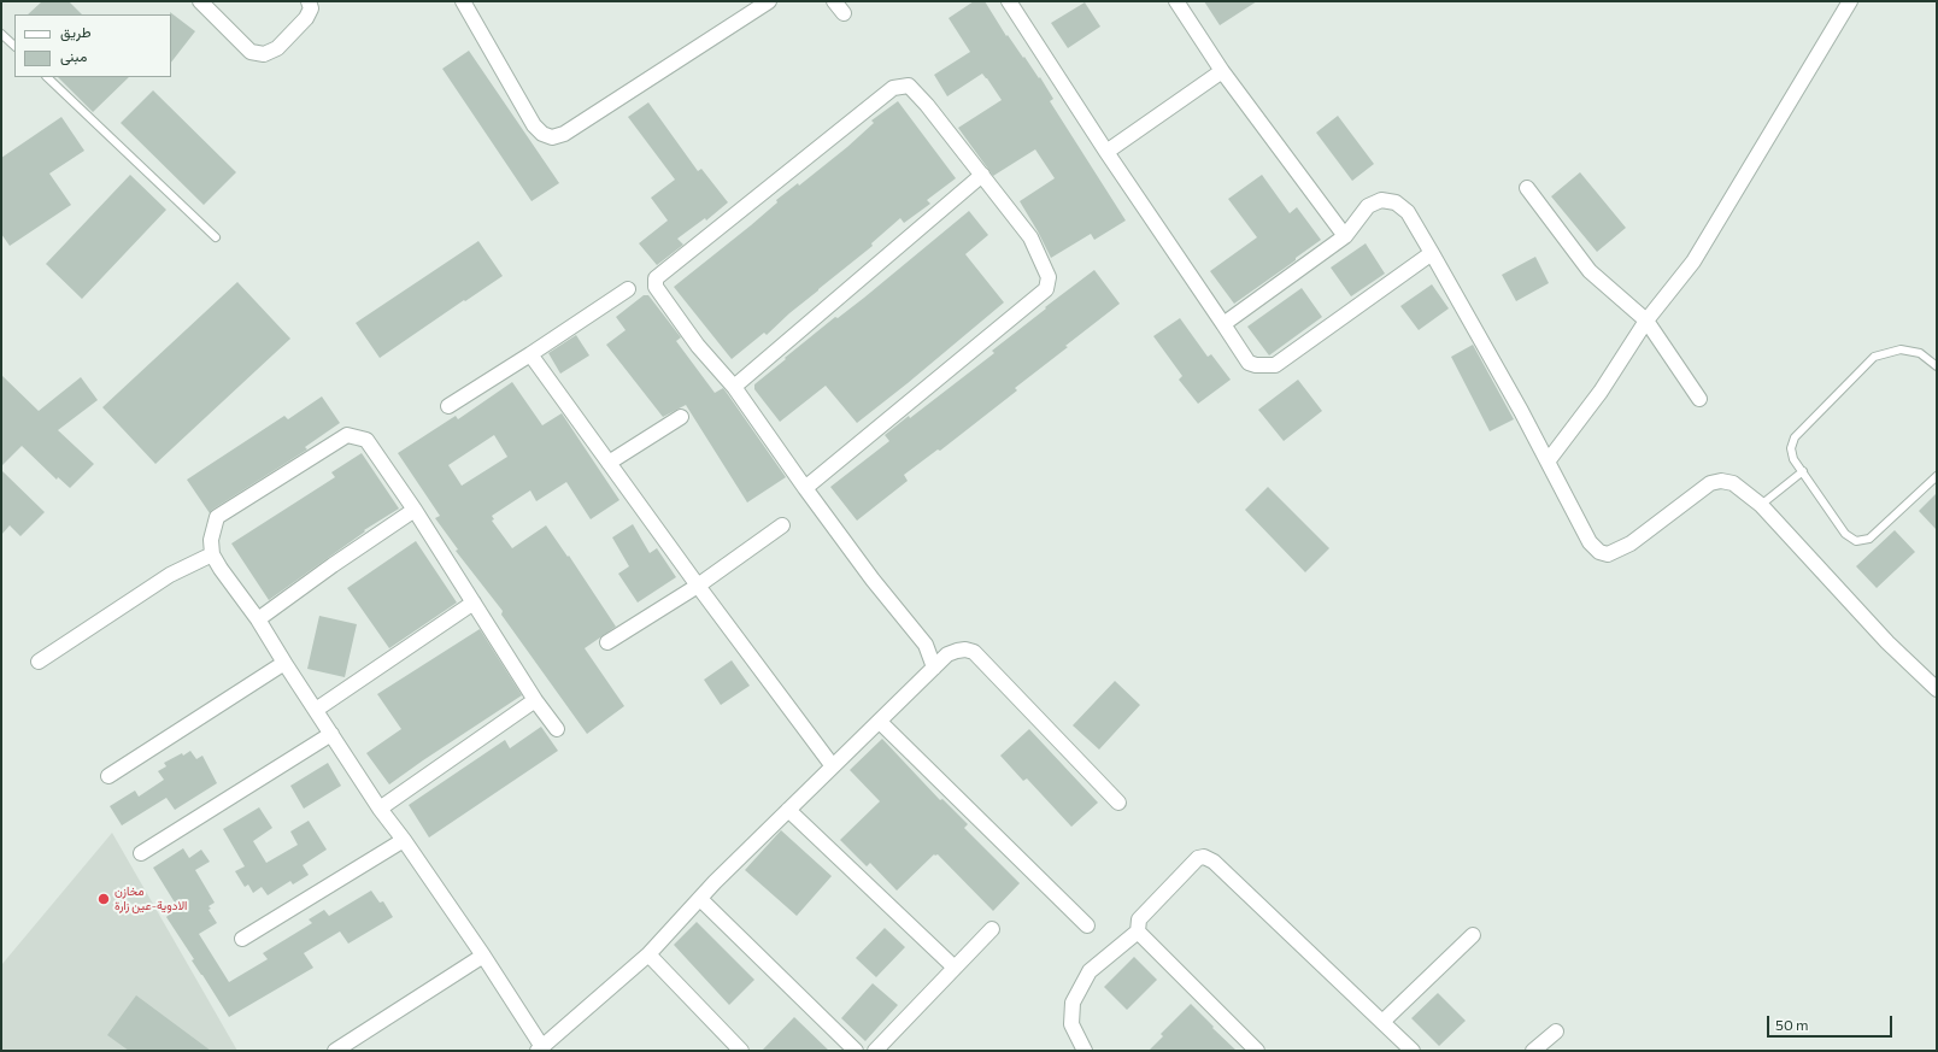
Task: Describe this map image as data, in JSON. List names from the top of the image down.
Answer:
{
  "places": ["مخازن الادوية-عين زارة"],
  "legend": ["طريق", "مبنى"],
  "scale_bar": "50 m"
}
